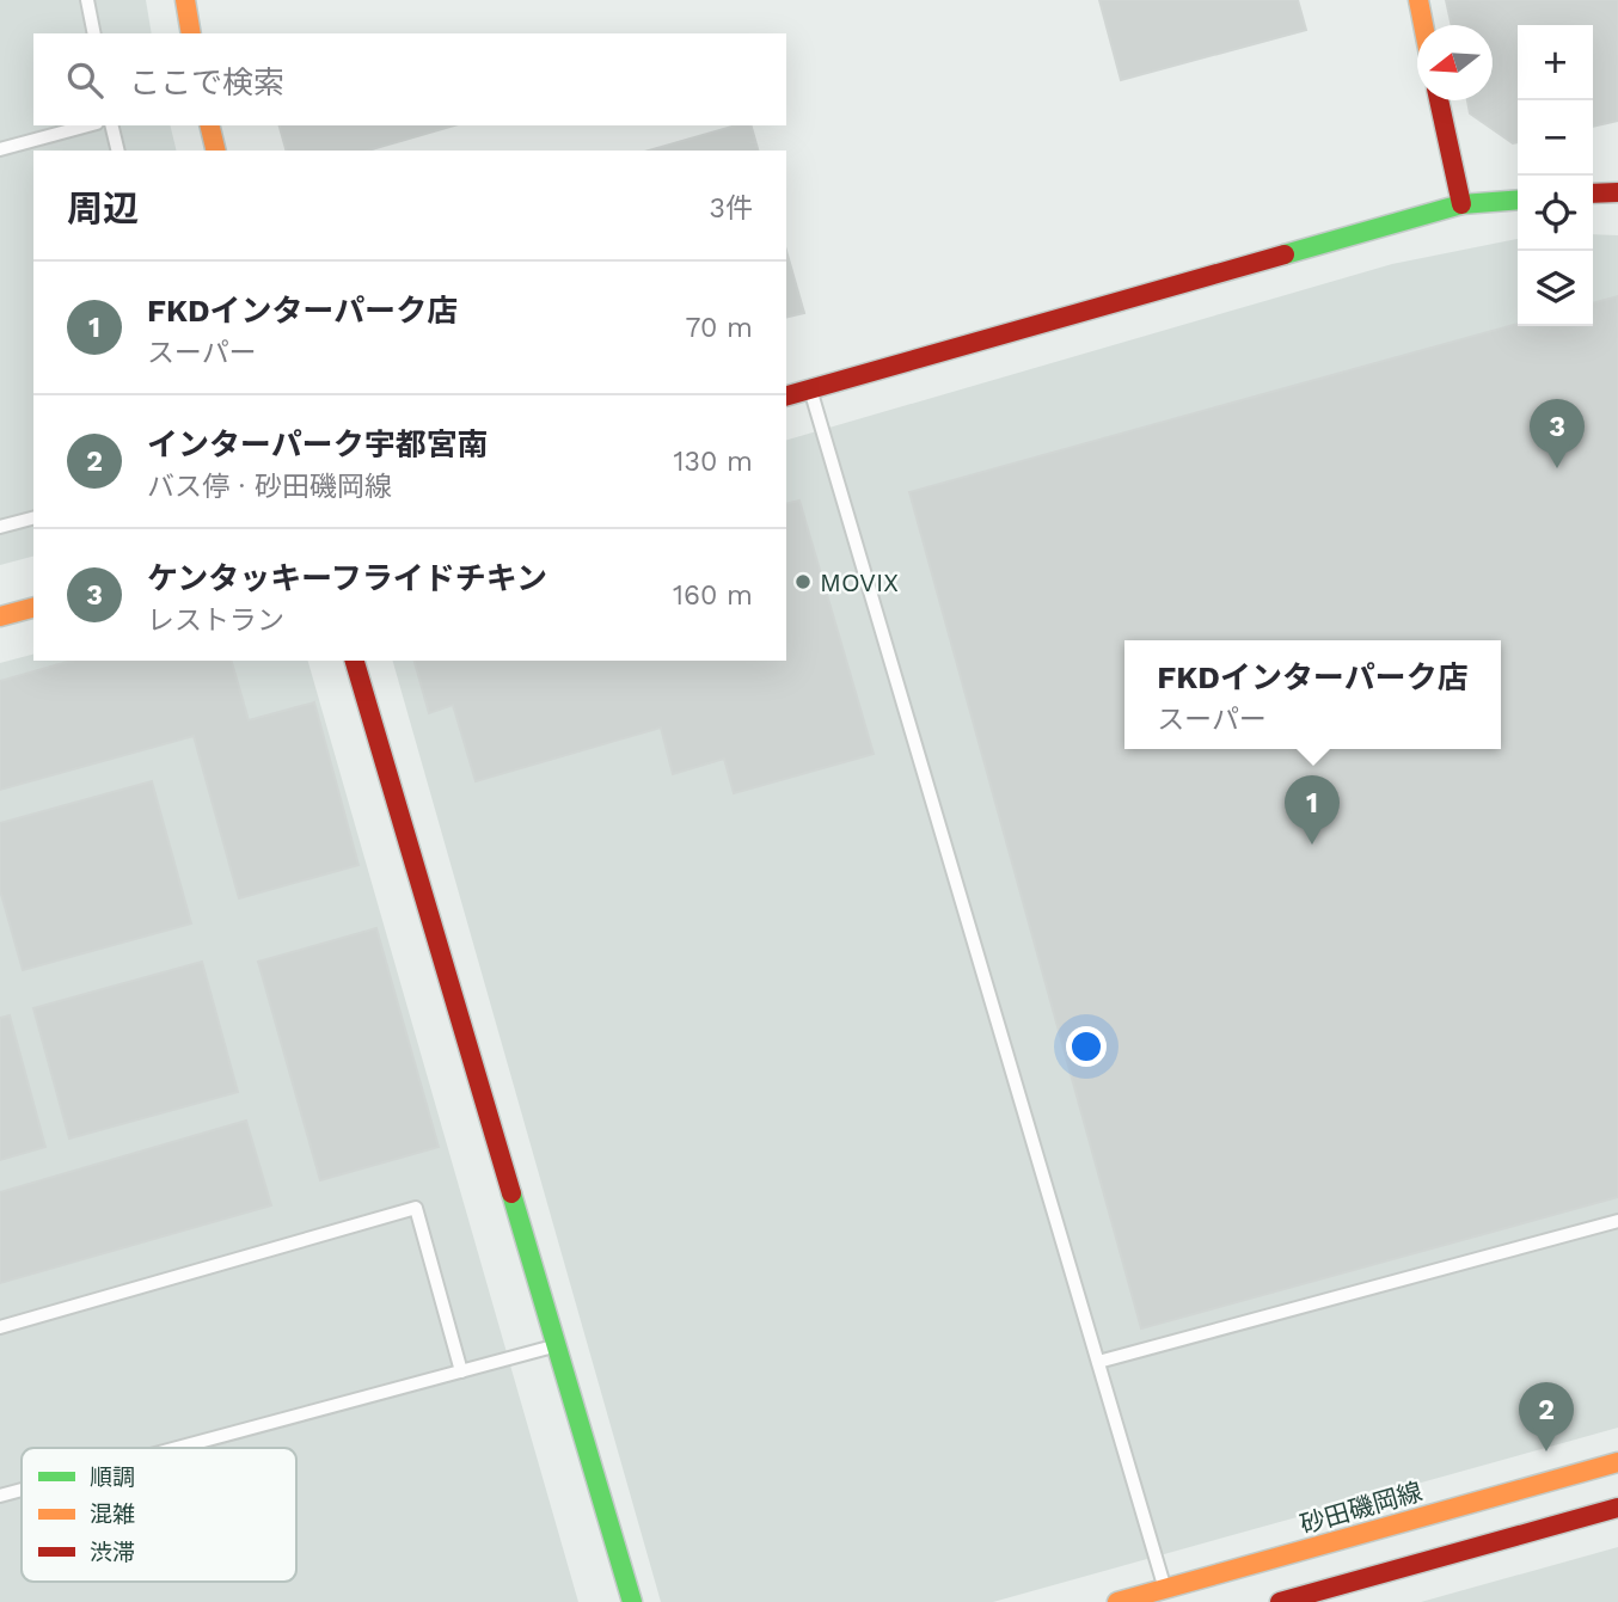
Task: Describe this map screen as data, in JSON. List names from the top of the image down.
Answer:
{
  "streets": {
    "street": ["砂田磯岡線"]
  },
  "places": ["MOVIX"],
  "legend": ["順調", "混雑", "渋滞"],
  "north": "left",
  "page": {
    "map_buttons": ["+", "−"],
    "search": "ここで検索",
    "heading": ["周辺", "3件"],
    "list": [
      {
        "mark": "1",
        "name": "FKDインターパーク店",
        "note": "スーパー",
        "value": "70 m"
      },
      {
        "mark": "2",
        "name": "インターパーク宇都宮南",
        "note": "バス停 · 砂田磯岡線",
        "value": "130 m"
      },
      {
        "mark": "3",
        "name": "ケンタッキーフライドチキン",
        "note": "レストラン",
        "value": "160 m"
      }
    ],
    "pins": ["3", "1", "2"],
    "popup": ["FKDインターパーク店", "スーパー"]
  }
}
